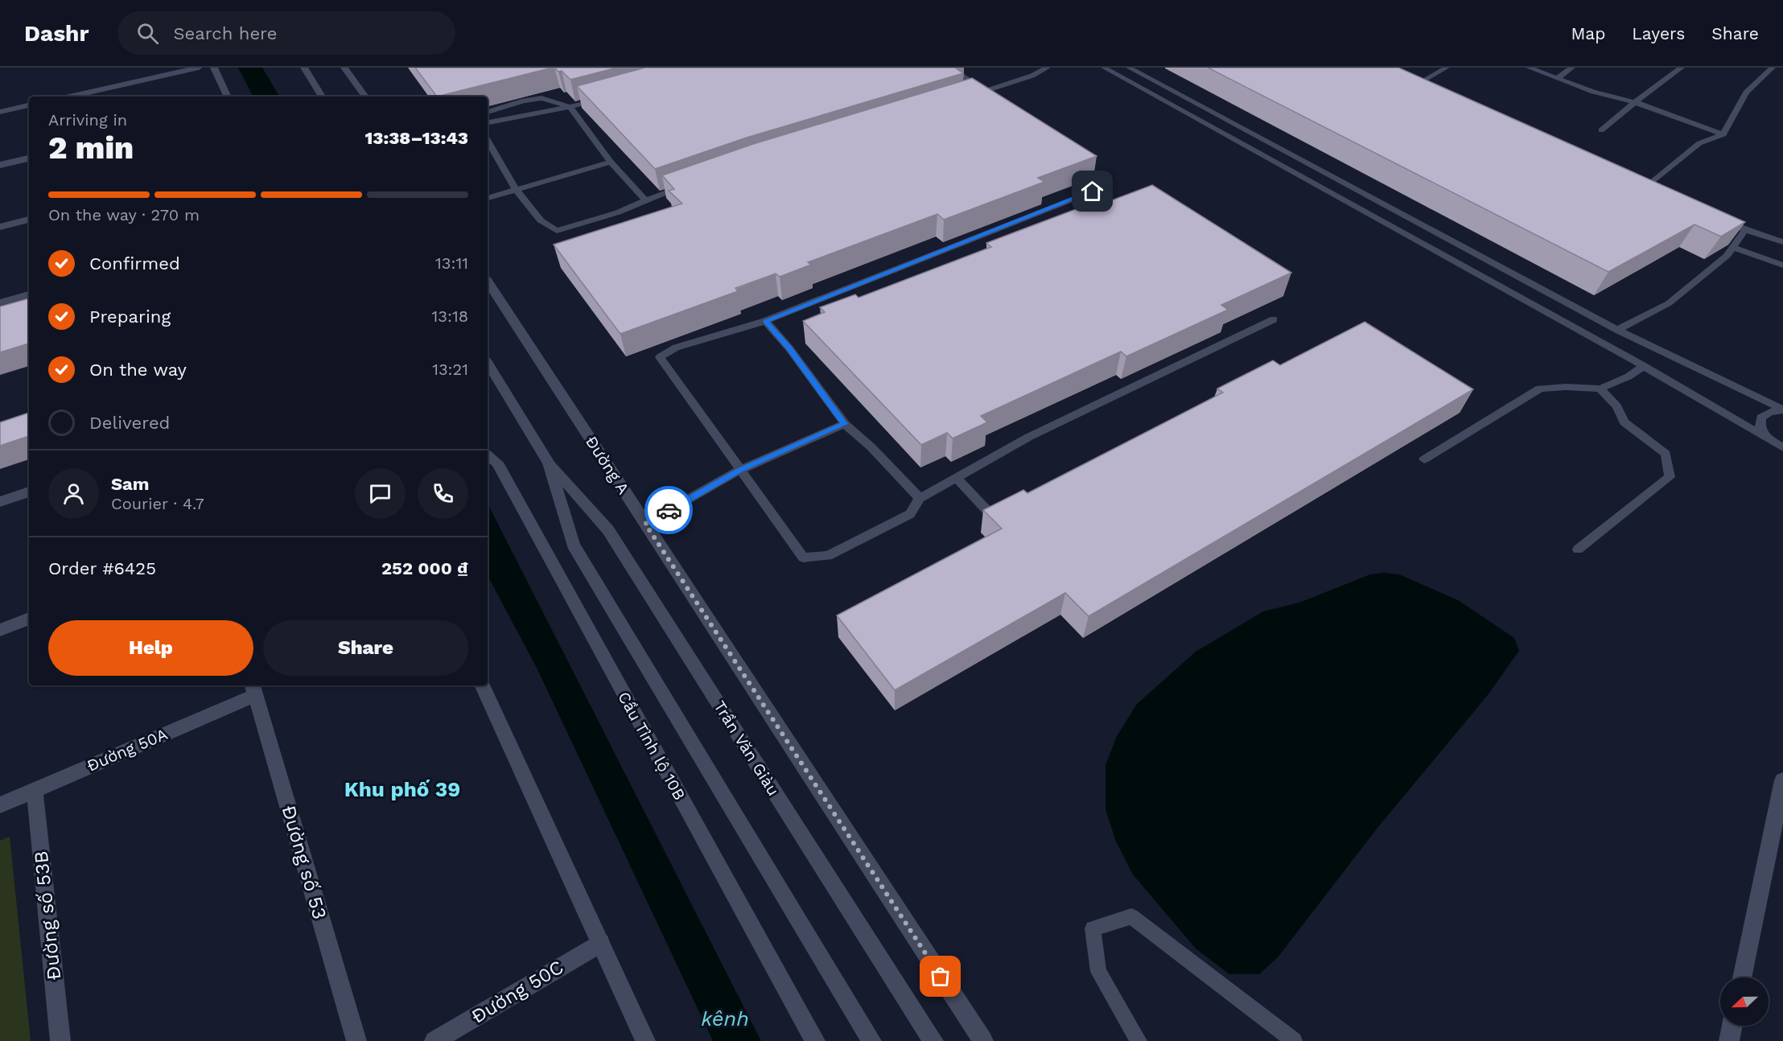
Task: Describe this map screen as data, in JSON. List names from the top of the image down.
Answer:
{
  "streets": {
    "main road": [
      "Đường A",
      "Cầu Tỉnh lộ 10B",
      "Trần Văn Giàu",
      "Đường 50A",
      "Đường số 53",
      "Đường số 53B",
      "Đường 50C"
    ]
  },
  "crossings": [
    ["Cầu Tỉnh lộ 10B", "Trần Văn Giàu"],
    ["Đường 50A", "Đường số 53"],
    ["Đường 50A", "Đường số 53B"]
  ],
  "districts": ["Khu phố 39"],
  "water": ["kênh"],
  "north": "left",
  "page": {
    "header": "Dashr",
    "search": "Search here",
    "nav": ["Map", "Layers", "Share"],
    "heading": ["2 min", "Arriving in", "13:38–13:43"],
    "panel": [
      "Sam",
      "Courier · 4.7",
      "Order #6425",
      "252 000 ₫"
    ],
    "bar": "On the way · 270 m",
    "list": [
      ["Confirmed", "13:11"],
      ["Preparing", "13:18"],
      ["On the way", "13:21"],
      "Delivered"
    ],
    "buttons": ["Help", "Share"]
  }
}
